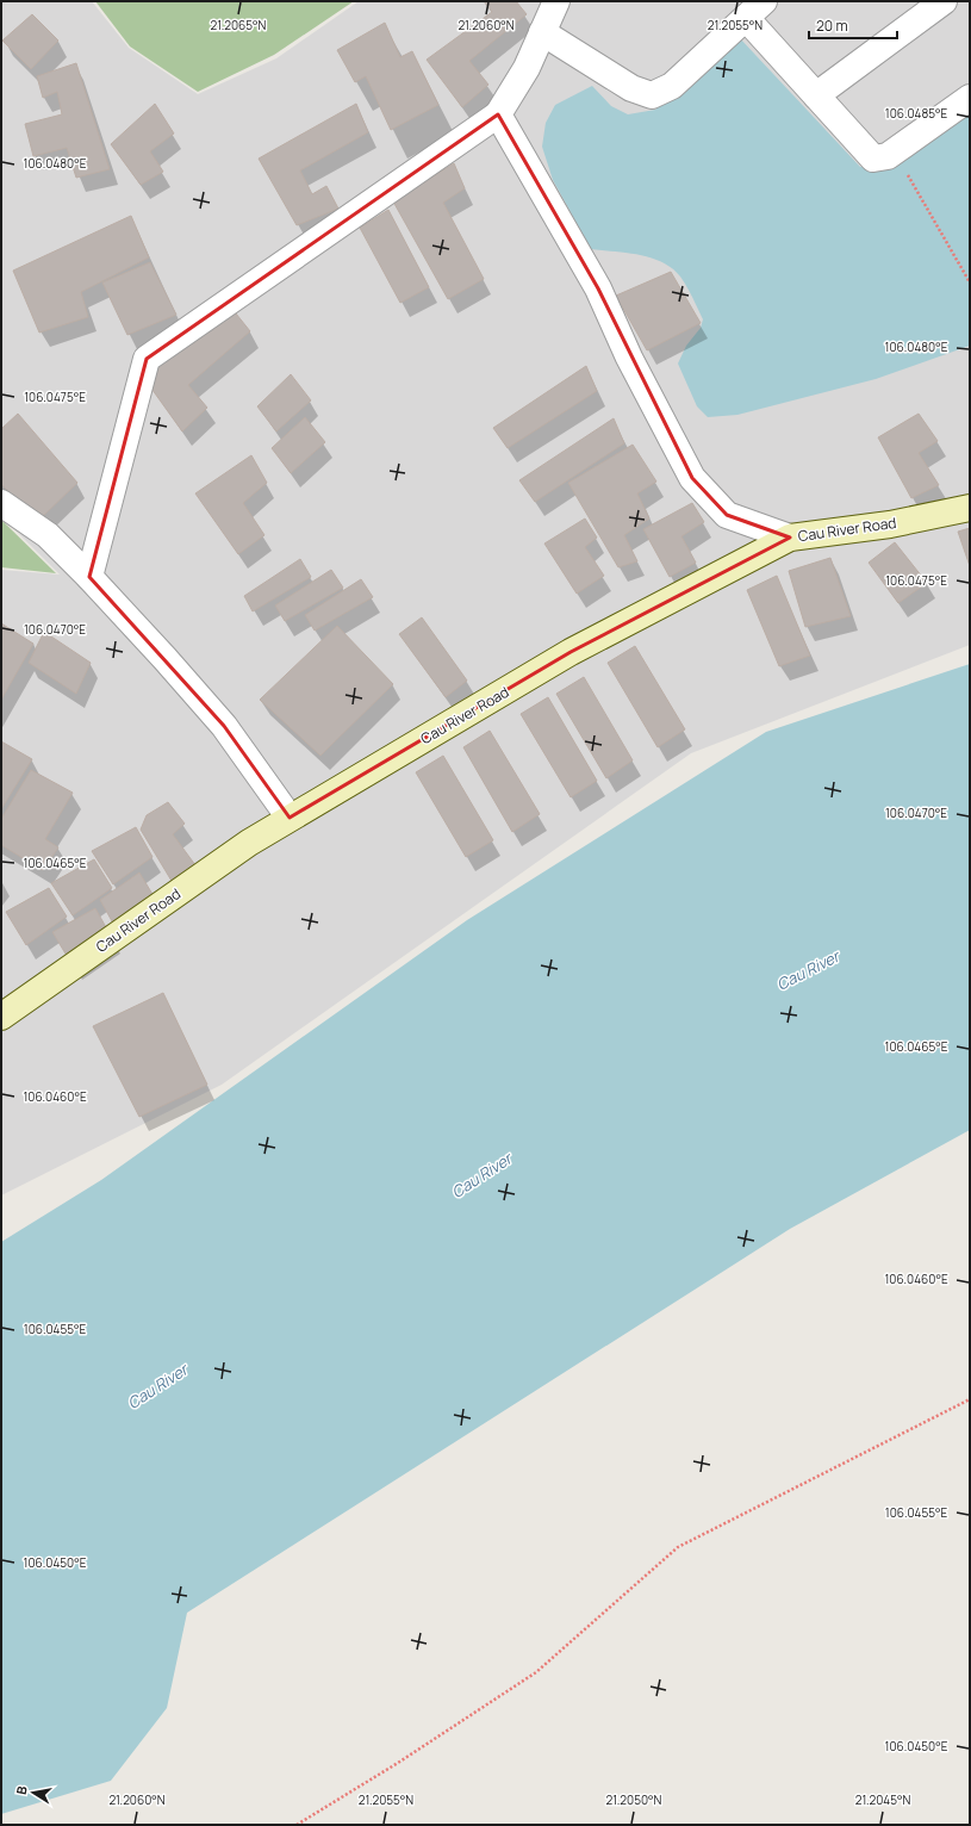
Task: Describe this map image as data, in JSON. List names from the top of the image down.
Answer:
{
  "streets": {
    "main road": ["Cau River Road"]
  },
  "water": ["Cau River"],
  "scale_bar": "20 m",
  "north": "left",
  "coordinates": [
    "21.2065°N",
    "21.2060°N",
    "21.2055°N",
    "106.0485°E",
    "106.0480°E",
    "106.0475°E",
    "106.0470°E",
    "106.0465°E",
    "106.0460°E",
    "106.0455°E",
    "106.0450°E",
    "21.2050°N",
    "21.2045°N"
  ]
}
